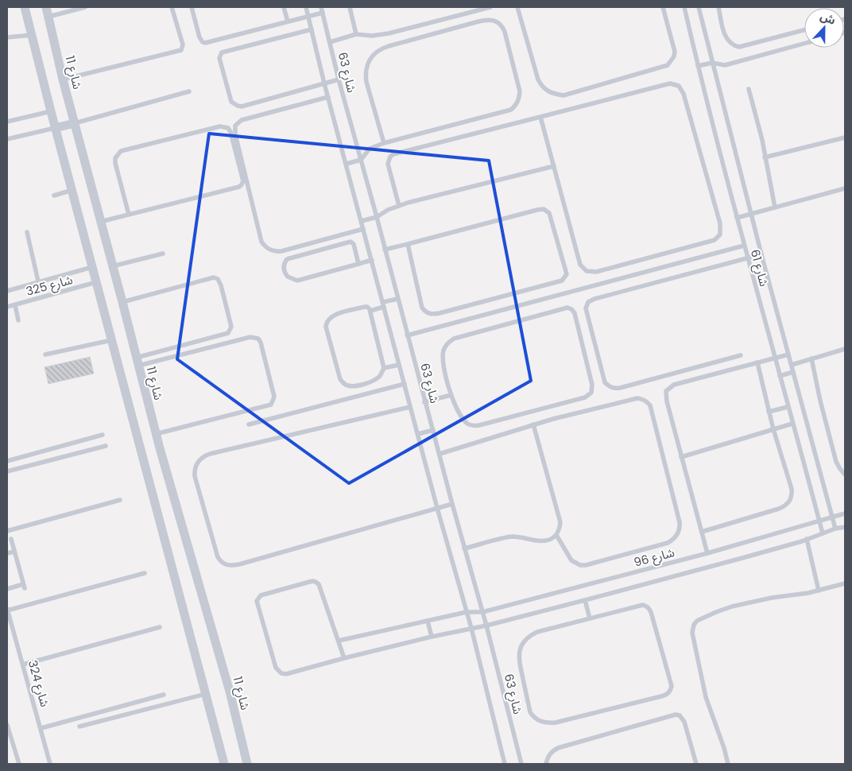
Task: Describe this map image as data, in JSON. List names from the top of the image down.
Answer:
{
  "streets": {
    "street": ["شارع 11"],
    "lane": [
      "شارع 63",
      "شارع 61",
      "شارع 325",
      "شارع 96",
      "شارع 324"
    ]
  },
  "crossings": [
    ["شارع 63", "شارع 96"],
    ["شارع 61", "شارع 96"]
  ],
  "north": "top"
}
